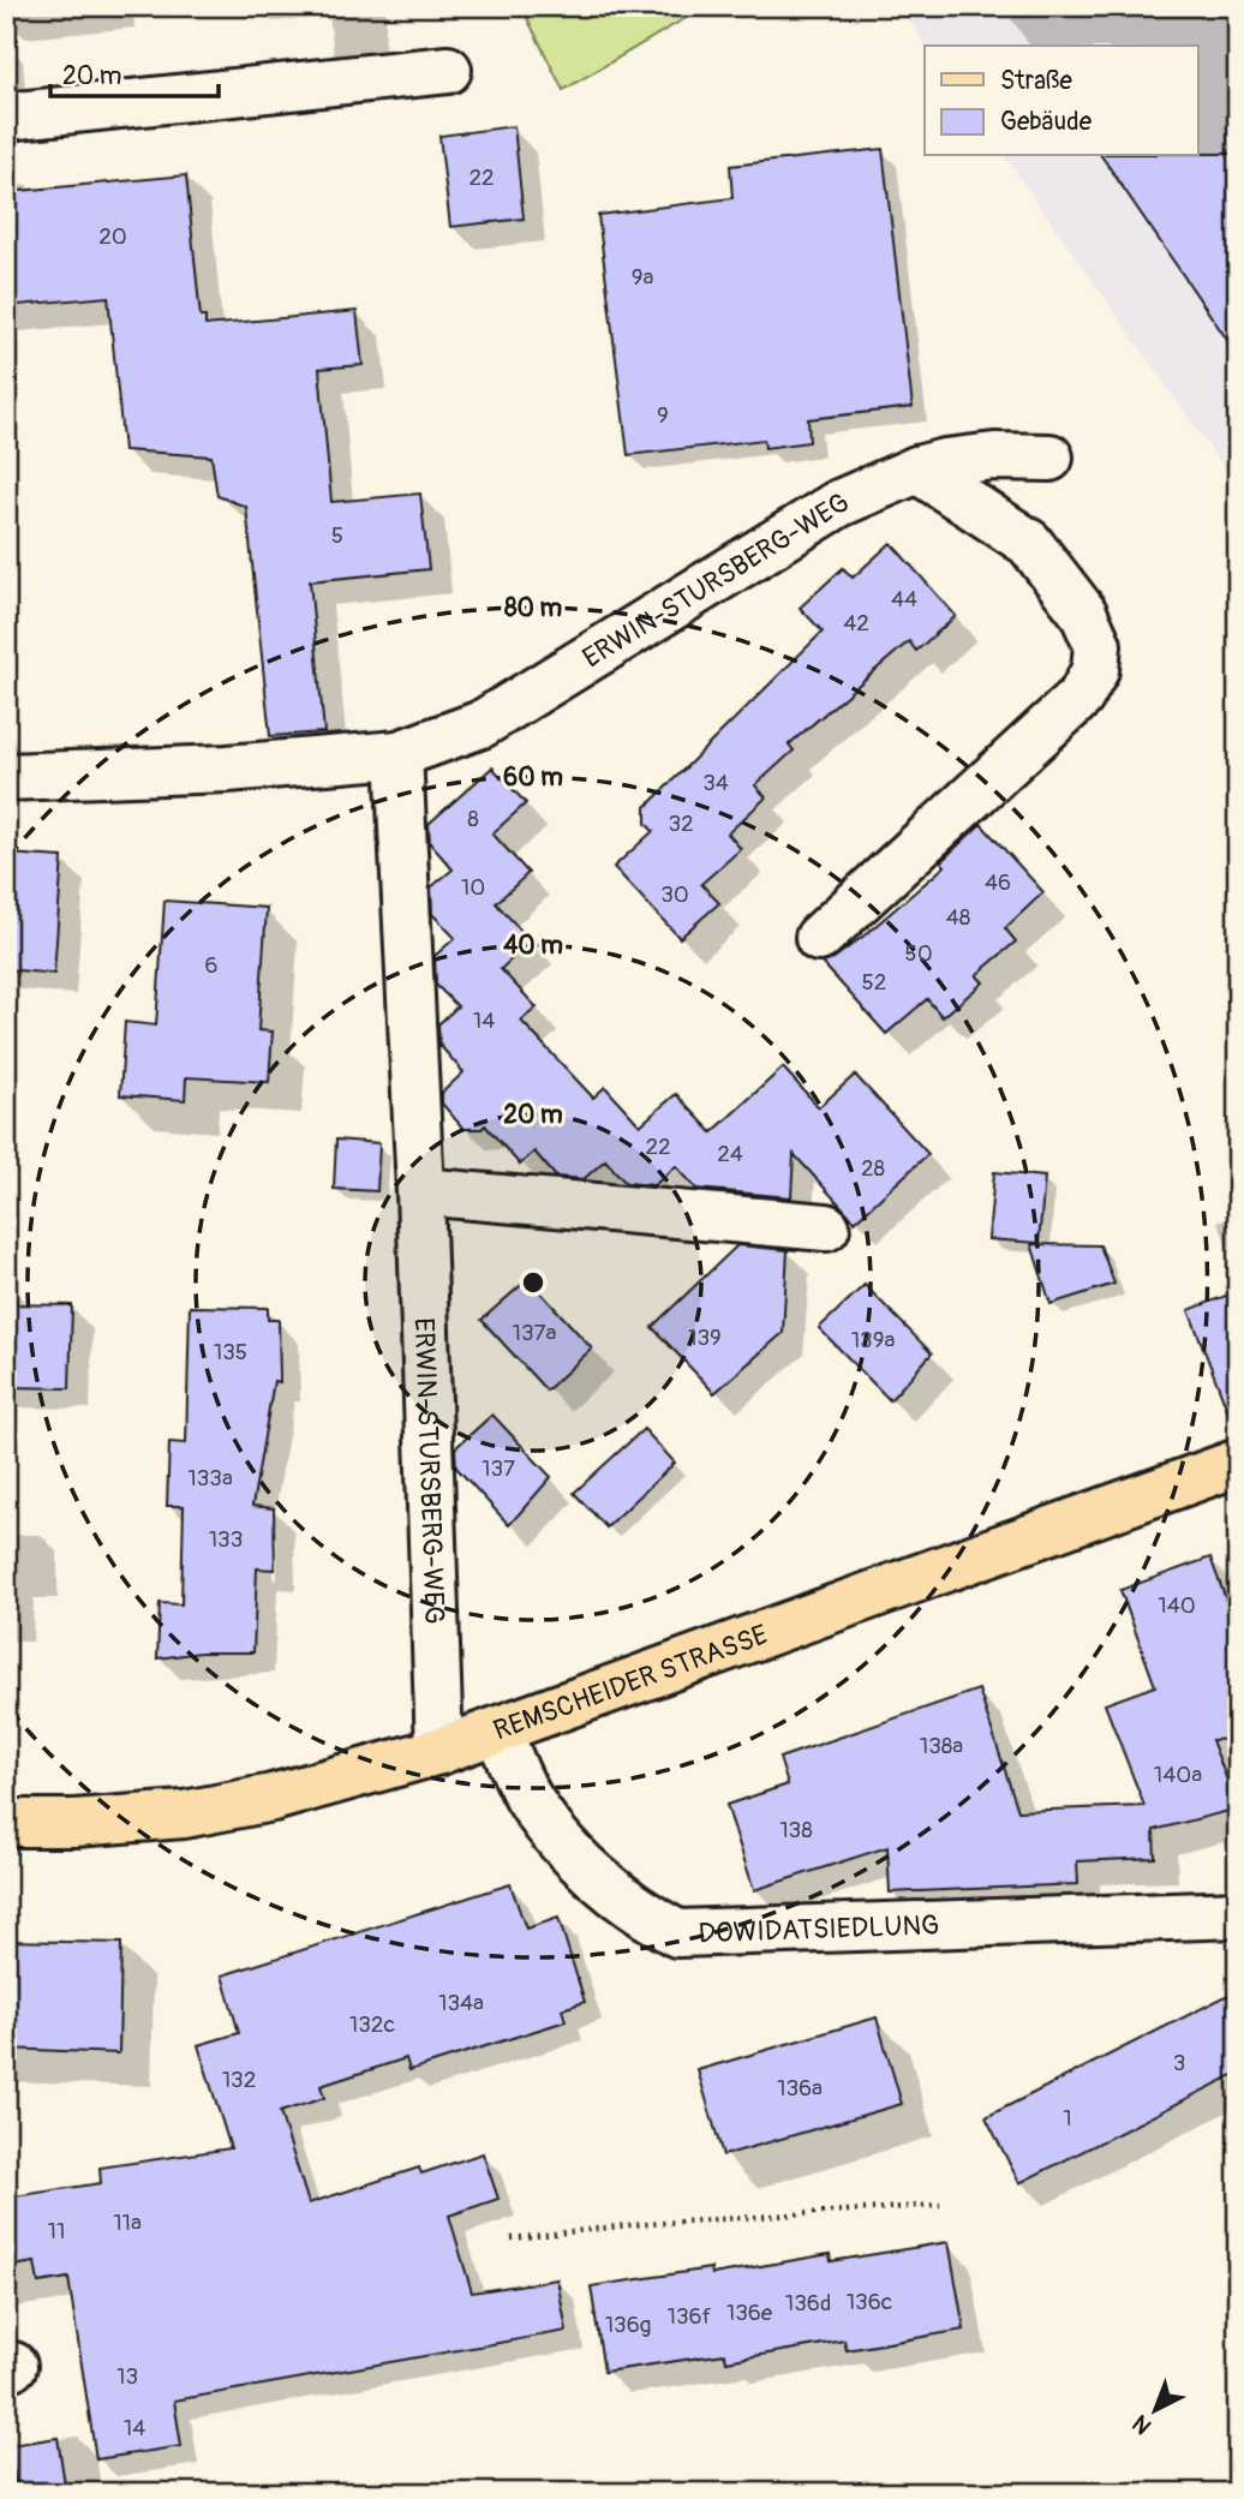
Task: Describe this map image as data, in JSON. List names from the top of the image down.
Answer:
{
  "streets": {
    "main road": ["REMSCHEIDER STRASSE"],
    "street": ["ERWIN-STURSBERG-WEG", "DOWIDATSIEDLUNG"]
  },
  "crossings": [
    ["ERWIN-STURSBERG-WEG", "REMSCHEIDER STRASSE"],
    ["REMSCHEIDER STRASSE", "DOWIDATSIEDLUNG"]
  ],
  "house_numbers": [
    "22",
    "20",
    "9a",
    "9",
    "5",
    "44",
    "42",
    "34",
    "8",
    "32",
    "46",
    "10",
    "30",
    "48",
    "50",
    "6",
    "52",
    "14",
    "22",
    "24",
    "28",
    "137a",
    "139",
    "139a",
    "135",
    "137",
    "133a",
    "133",
    "140",
    "138a",
    "140a",
    "138",
    "134a",
    "132c",
    "3",
    "132",
    "136a",
    "1",
    "11a",
    "11",
    "136c",
    "136d",
    "136e",
    "136f",
    "136g",
    "13",
    "14"
  ],
  "legend": ["Straße", "Gebäude"],
  "scale_bar": "20 m",
  "north": "bottom left",
  "rings": [
    "80 m",
    "60 m",
    "40 m",
    "20 m"
  ]
}
